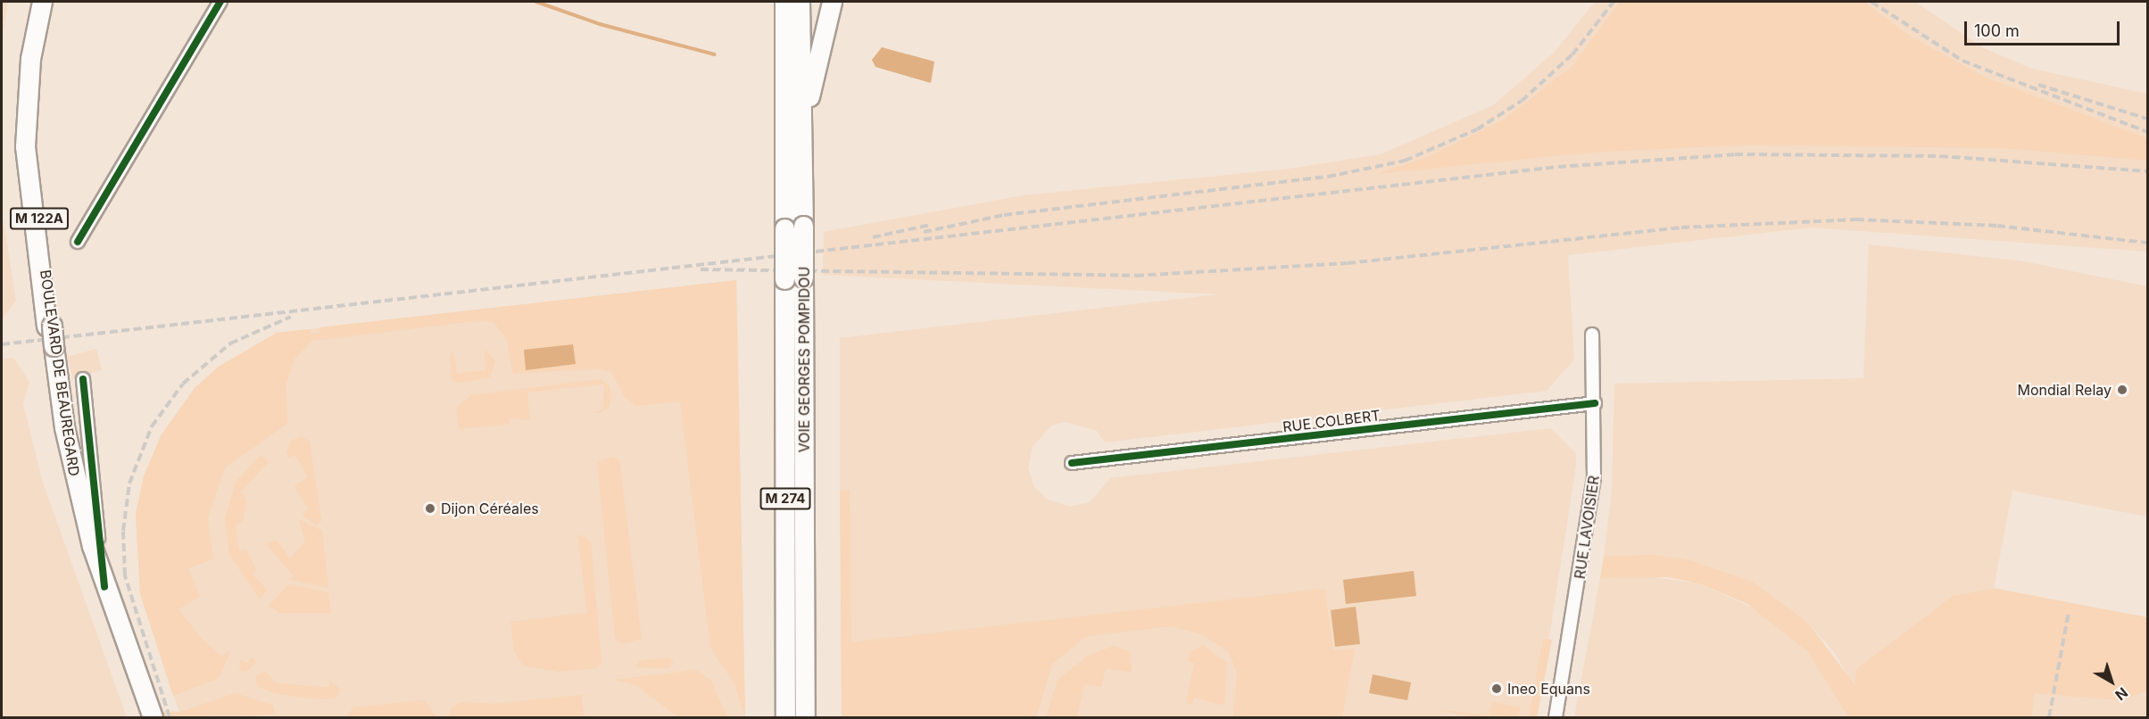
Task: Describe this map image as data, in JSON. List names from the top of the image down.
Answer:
{
  "streets": {
    "main road": [
      "M 122A",
      "VOIE GEORGES POMPIDOU",
      "BOULEVARD DE BEAUREGARD",
      "M 274"
    ],
    "street": ["RUE COLBERT", "RUE LAVOISIER"]
  },
  "crossings": [
    ["M 122A", "BOULEVARD DE BEAUREGARD"],
    ["RUE COLBERT", "RUE LAVOISIER"]
  ],
  "places": ["Mondial Relay", "Dijon Céréales", "Ineo Equans"],
  "scale_bar": "100 m",
  "north": "bottom right"
}
